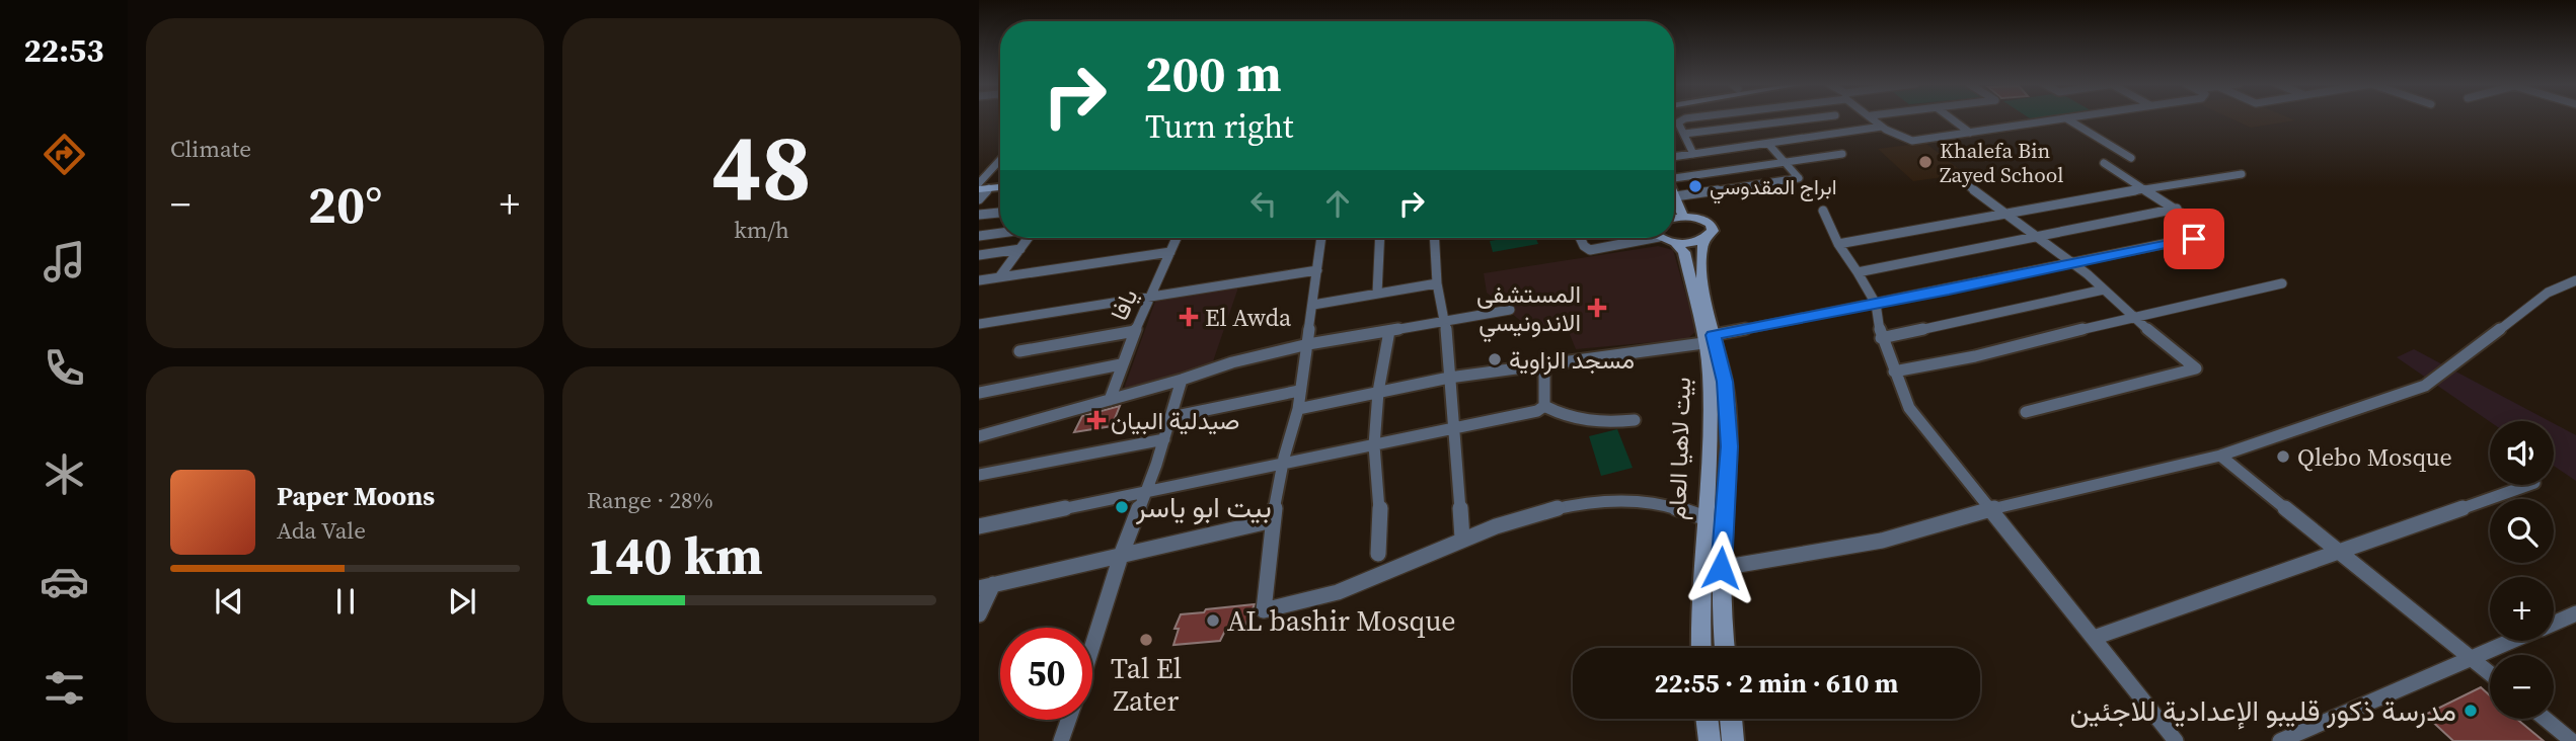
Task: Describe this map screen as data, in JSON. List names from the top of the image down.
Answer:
{
  "streets": {
    "main road": ["بيت لاهيا العام"],
    "street": ["يافا"]
  },
  "places": {
    "other": [
      "Khalefa Bin Zayed School",
      "ابراج المقدوسي",
      "مسجد الزاوية",
      "Qlebo Mosque",
      "بيت ابو ياسر",
      "AL bashir Mosque",
      "Tal El Zater",
      "مدرسة ذكور قليبو الإعدادية للاجئين"
    ],
    "health": ["المستشفى الاندونيسي", "El Awda", "صيدلية البيان"]
  },
  "page": {
    "tabs": "22:53",
    "tile": [
      "Climate",
      ["48", "km/h"],
      ["Range · 28%", "140 km"]
    ],
    "turn": ["200 m", "Turn right"],
    "heat": ["−", "20°", "+"],
    "map_buttons": ["+", "−"],
    "song": ["Paper Moons", "Ada Vale"],
    "limit": "50",
    "trip": "22:55 · 2 min · 610 m"
  }
}
